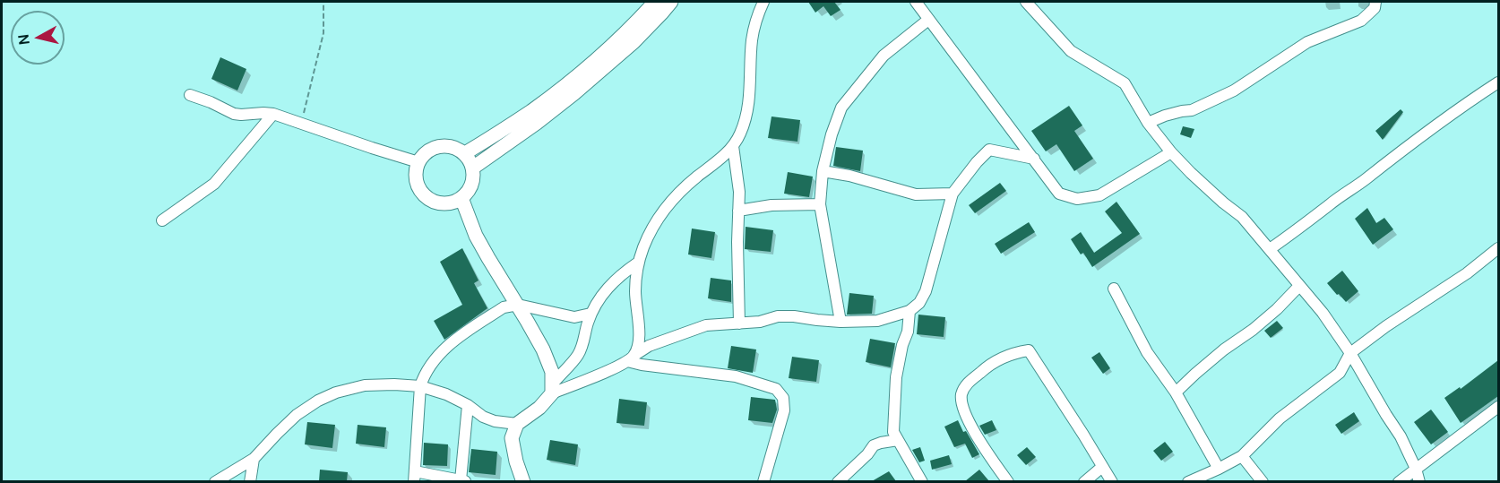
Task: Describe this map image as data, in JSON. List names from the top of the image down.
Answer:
{
  "north": "left"
}
